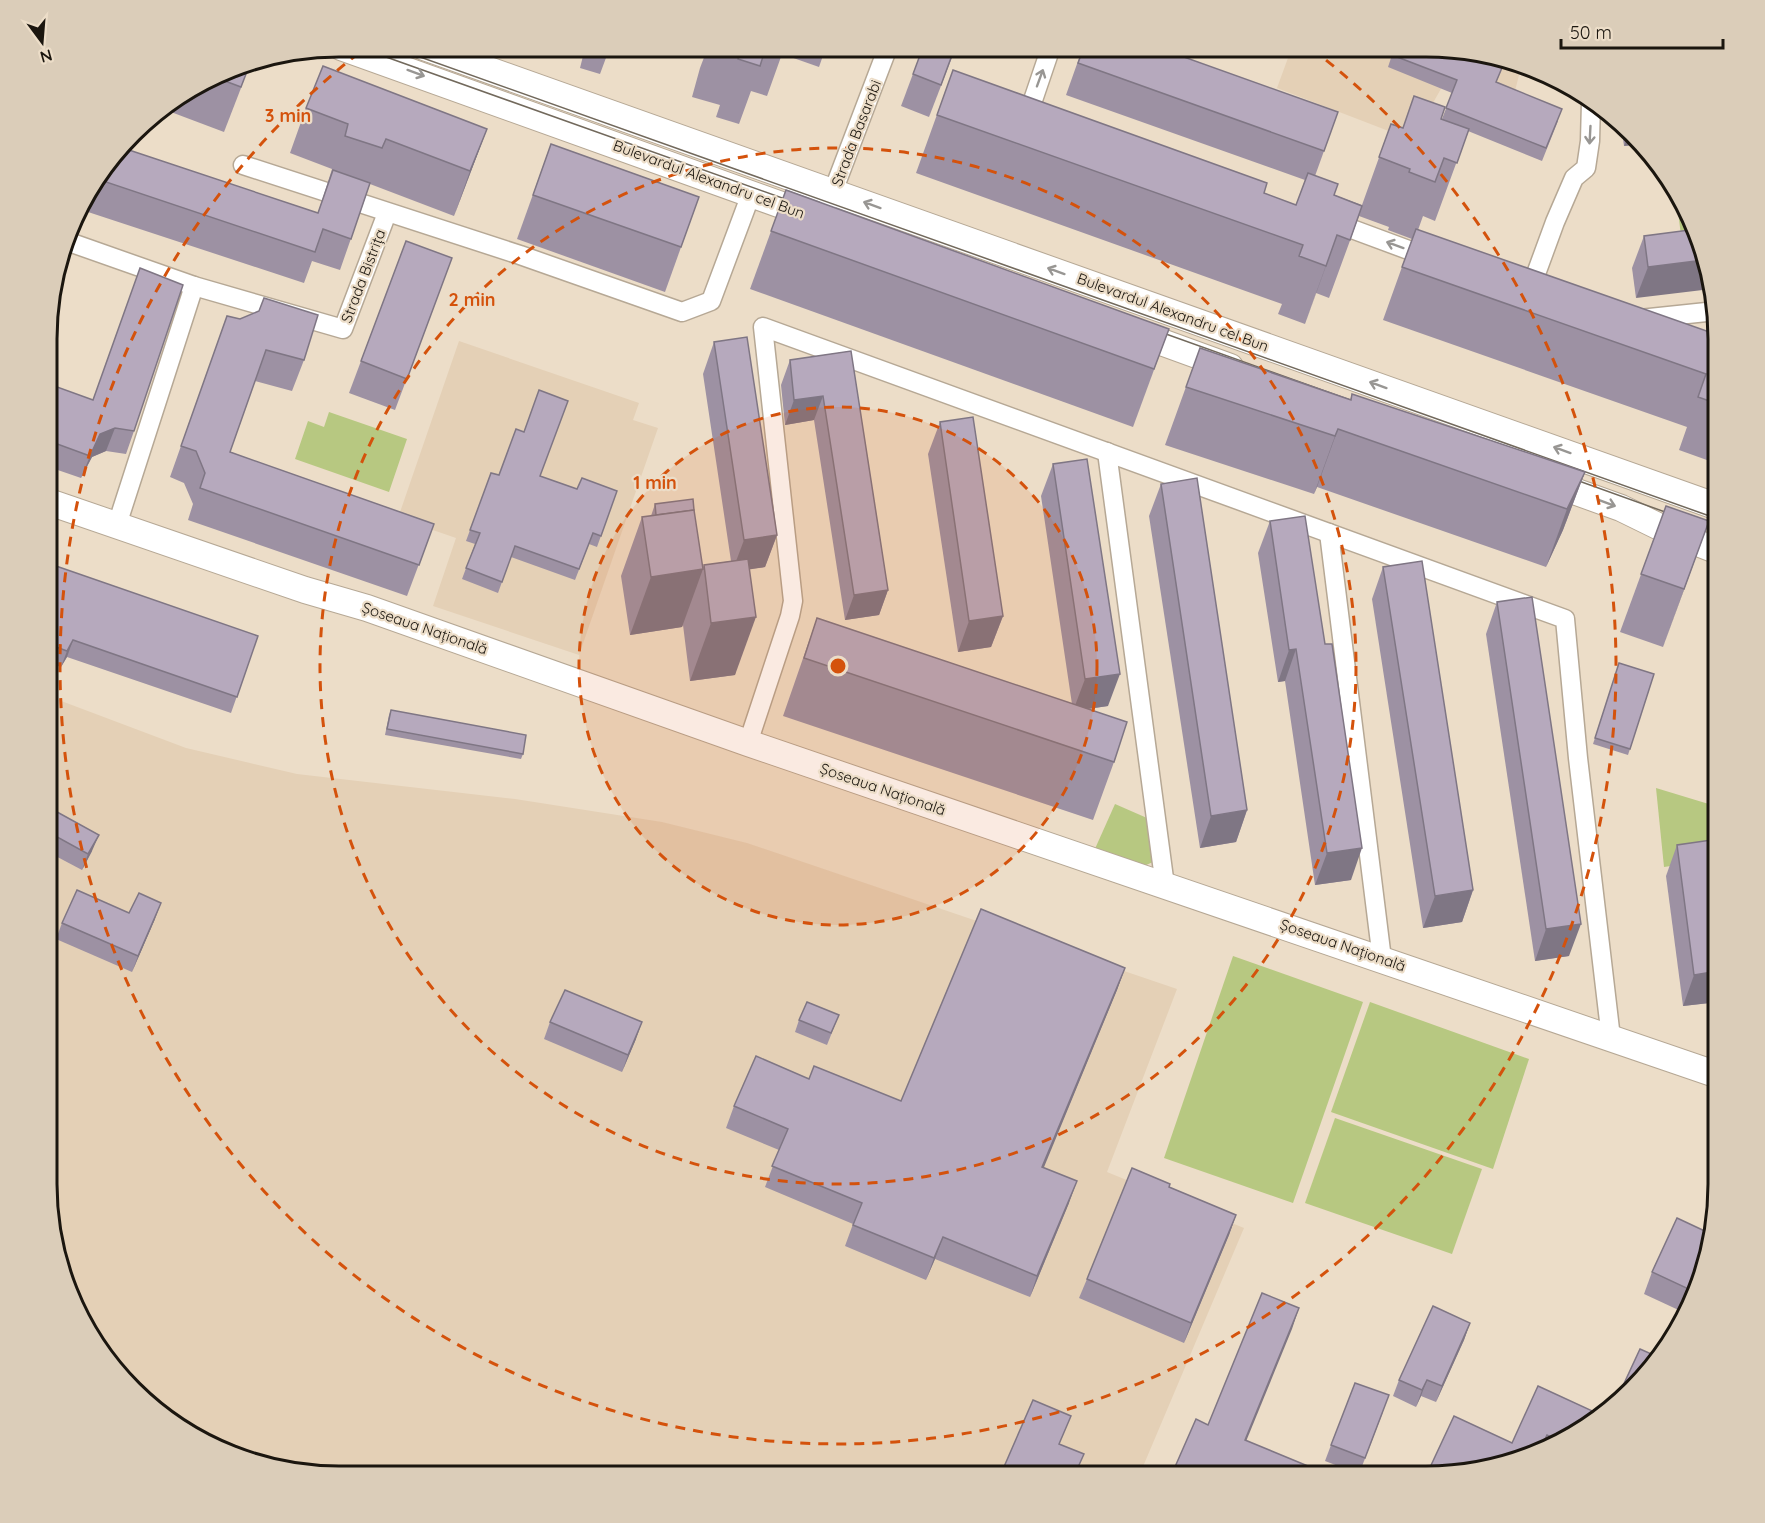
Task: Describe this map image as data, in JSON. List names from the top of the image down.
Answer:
{
  "streets": {
    "main road": ["Bulevardul Alexandru cel Bun", "Șoseaua Națională"],
    "street": ["Strada Basarabi", "Strada Bistrița"]
  },
  "crossings": [
    ["Strada Basarabi", "Bulevardul Alexandru cel Bun"]
  ],
  "scale_bar": "50 m",
  "north": "bottom",
  "rings": ["3 min", "2 min", "1 min"]
}
